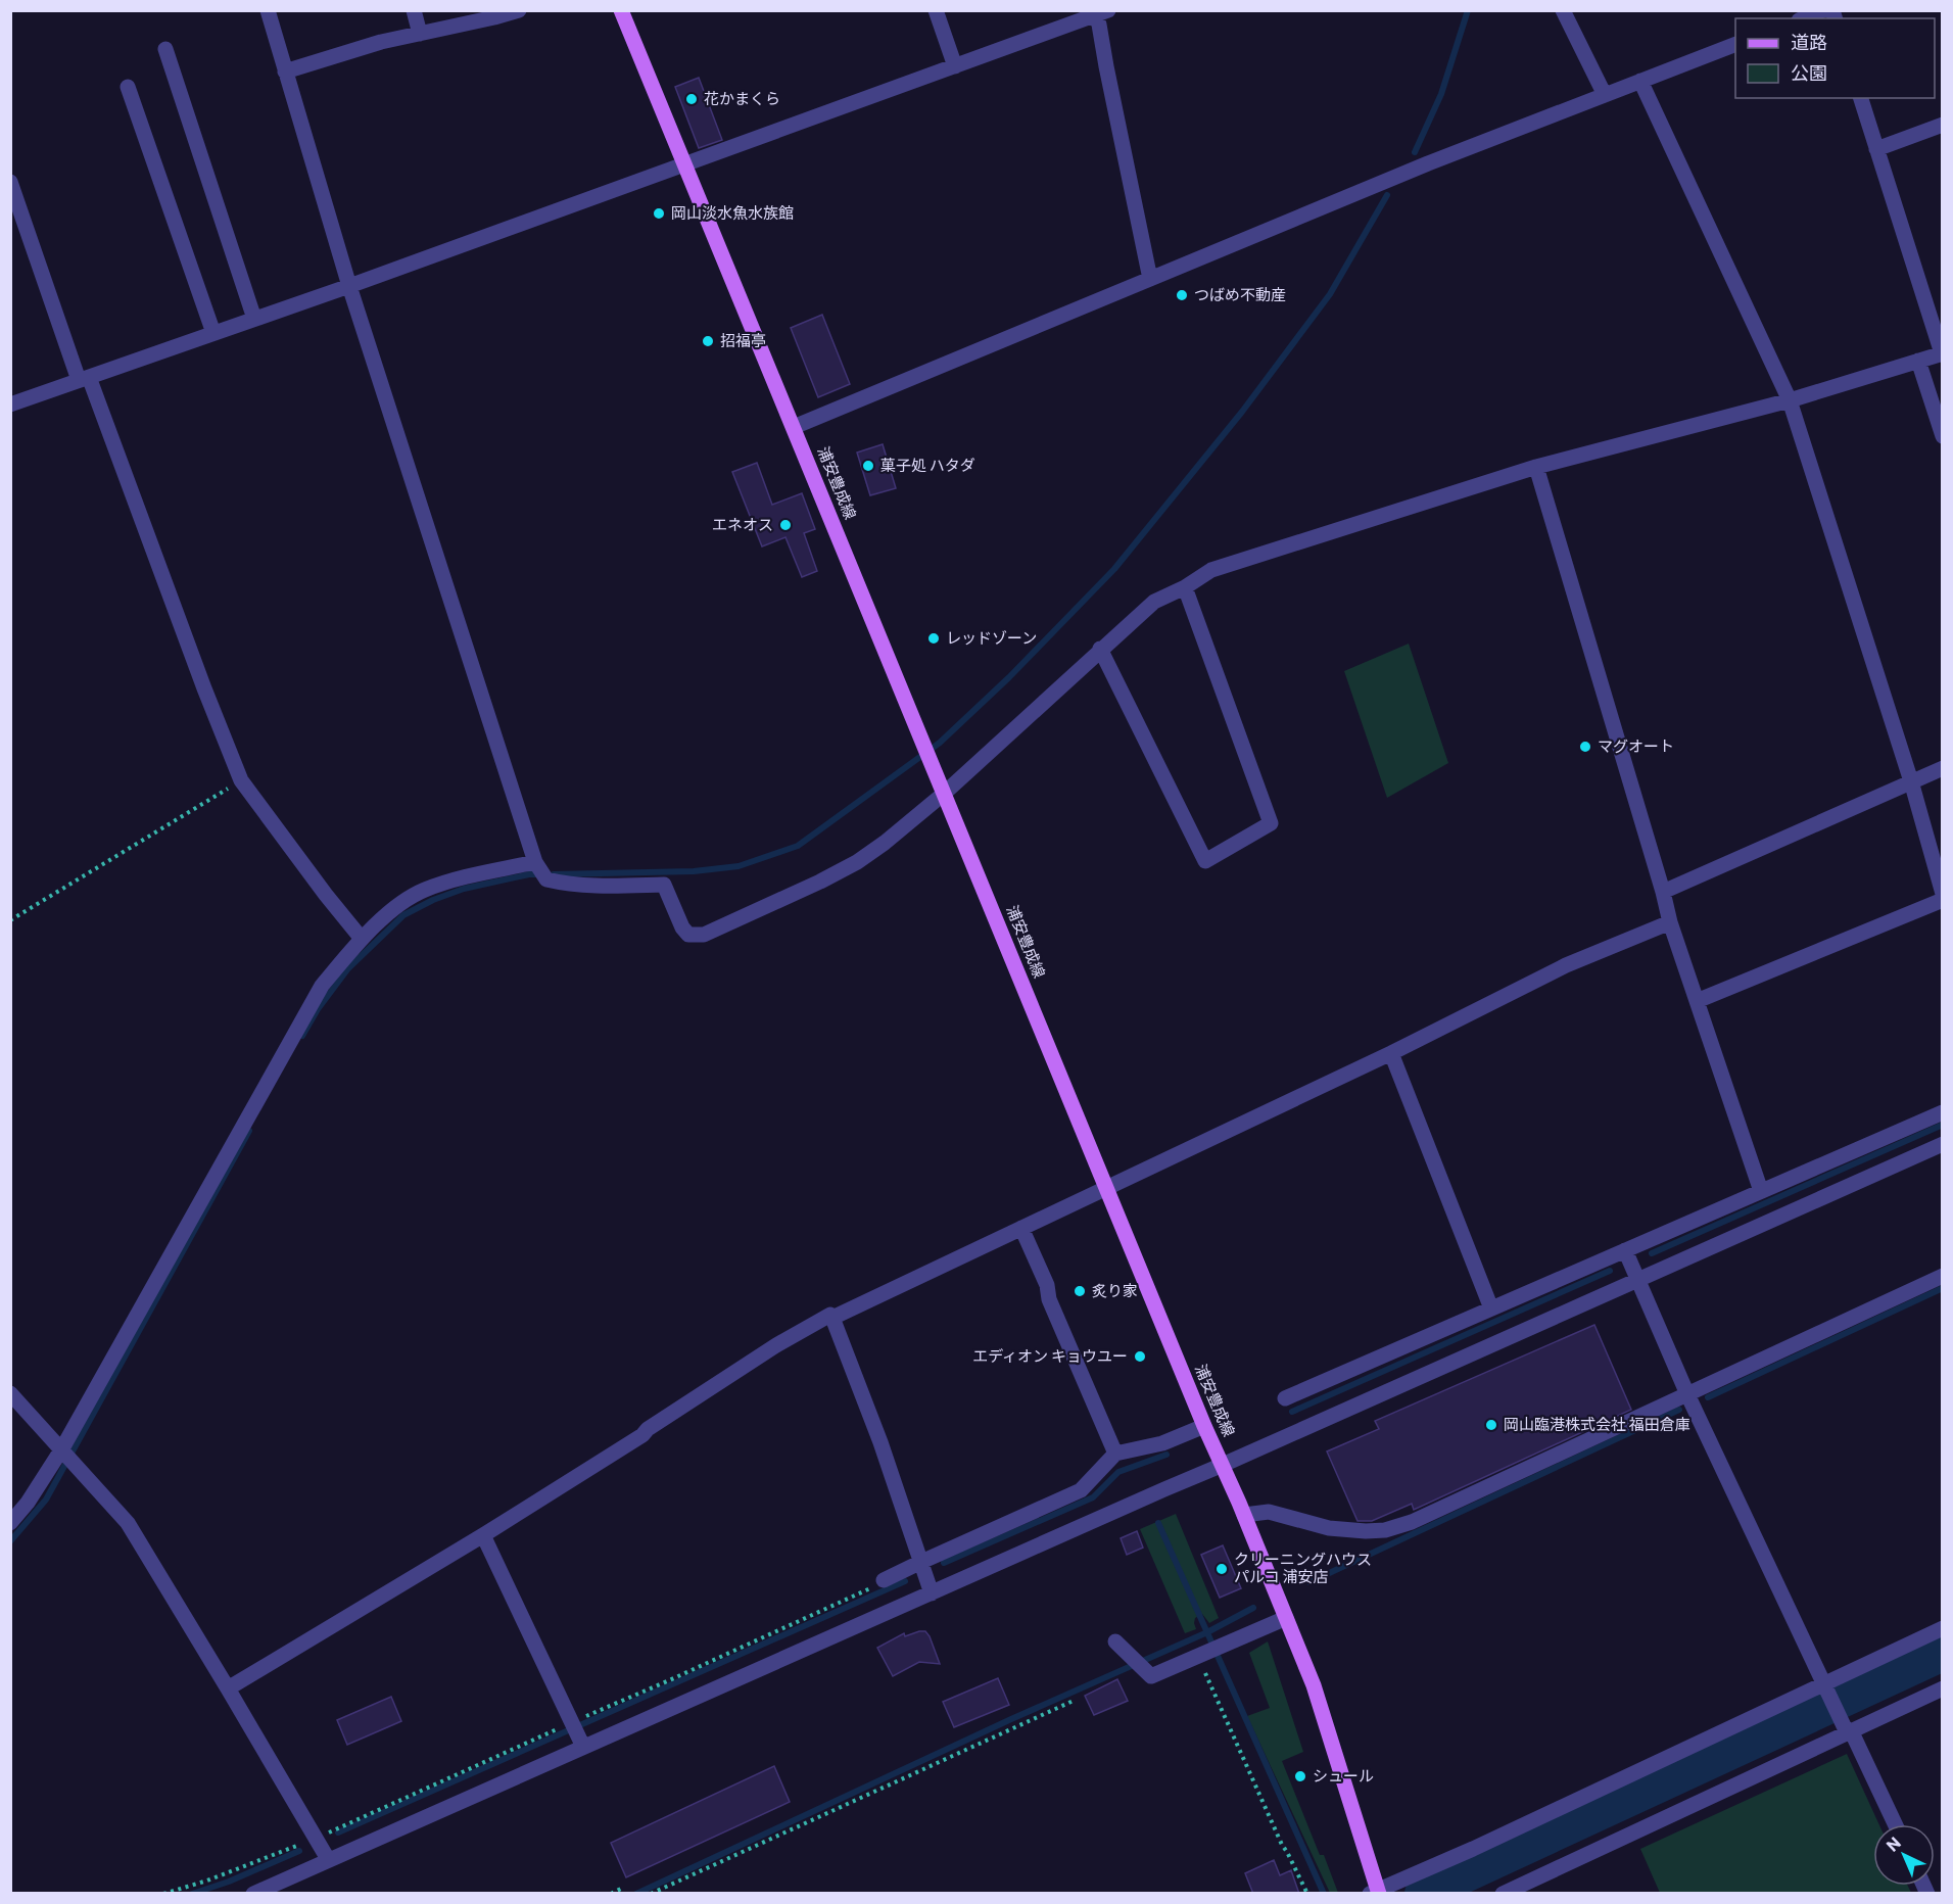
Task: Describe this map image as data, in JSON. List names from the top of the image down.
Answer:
{
  "streets": {
    "main road": ["浦安豊成線"]
  },
  "places": [
    "花かまくら",
    "岡山淡水魚水族館",
    "つばめ不動産",
    "招福亭",
    "菓子処 ハタダ",
    "エネオス",
    "レッドゾーン",
    "マグオート",
    "炙り家",
    "エディオン キョウユー",
    "岡山臨港株式会社 福田倉庫",
    "クリーニングハウス パルコ 浦安店",
    "シュール"
  ],
  "legend": ["道路", "公園"],
  "north": "top left"
}
